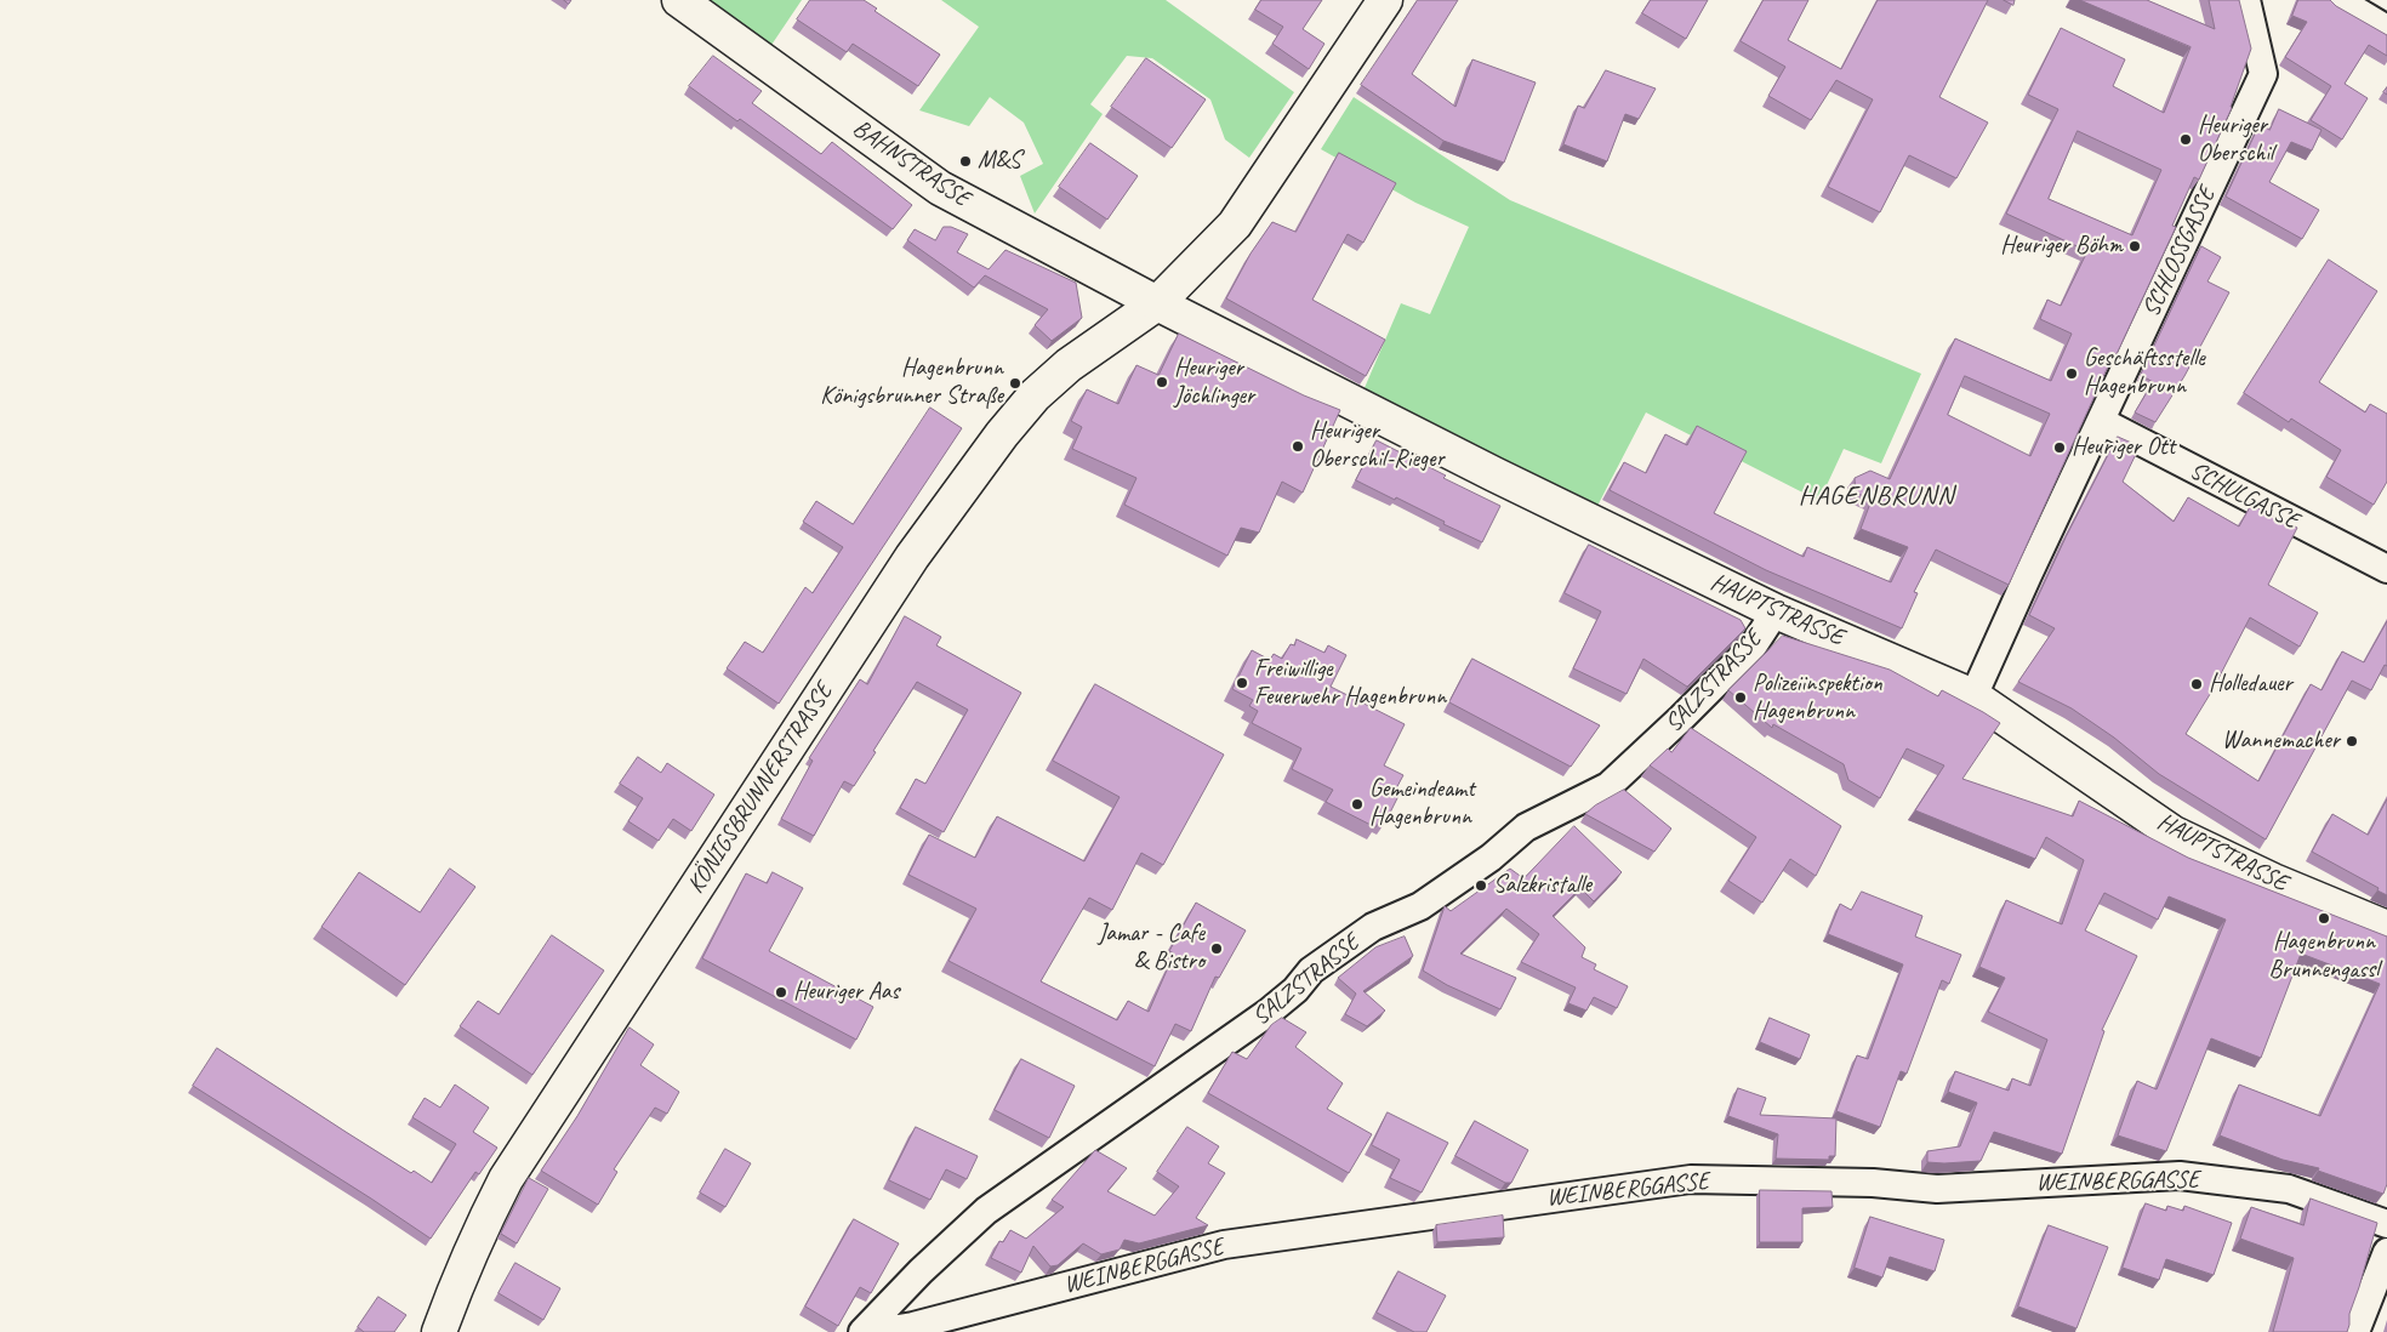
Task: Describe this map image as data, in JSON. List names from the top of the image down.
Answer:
{
  "streets": {
    "main road": ["BAHNSTRASSE", "HAUPTSTRASSE", "KÖNIGSBRUNNERSTRASSE"],
    "street": [
      "SCHLOSSGASSE",
      "SCHULGASSE",
      "SALZSTRASSE",
      "WEINBERGGASSE"
    ]
  },
  "crossings": [
    ["BAHNSTRASSE", "HAUPTSTRASSE"],
    ["BAHNSTRASSE", "KÖNIGSBRUNNERSTRASSE"],
    ["SCHLOSSGASSE", "SCHULGASSE"],
    ["SCHLOSSGASSE", "HAUPTSTRASSE"],
    ["HAUPTSTRASSE", "SALZSTRASSE"],
    ["HAUPTSTRASSE", "KÖNIGSBRUNNERSTRASSE"]
  ],
  "districts": ["HAGENBRUNN"],
  "places": [
    "Heuriger Oberschil",
    "M&S",
    "Heuriger Böhm",
    "Geschäftsstelle Hagenbrunn",
    "Heuriger Jöchlinger",
    "Hagenbrunn Königsbrunner Straße",
    "Heuriger Oberschil-Rieger",
    "Heuriger Ott",
    "Freiwillige Feuerwehr Hagenbrunn",
    "Holledauer",
    "Polizeiinspektion Hagenbrunn",
    "Wannemacher",
    "Gemeindeamt Hagenbrunn",
    "Salzkristalle",
    "Hagenbrunn Brunnengassl",
    "Jamar - Cafe & Bistro",
    "Heuriger Aas"
  ]
}
